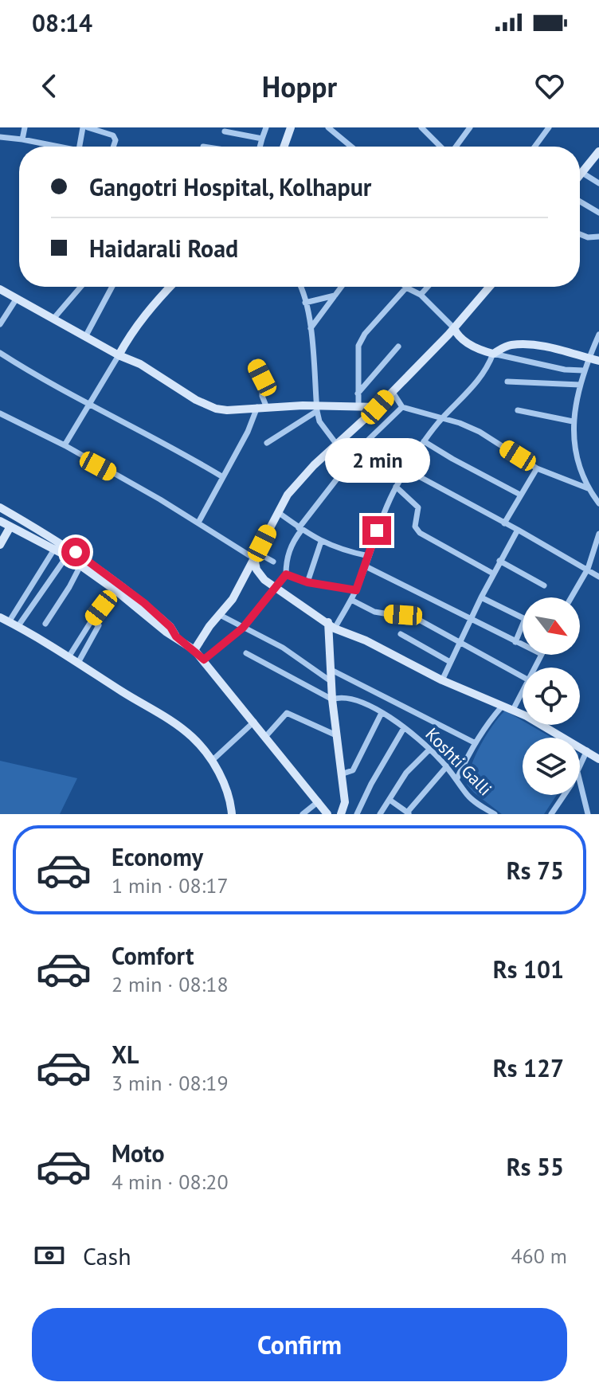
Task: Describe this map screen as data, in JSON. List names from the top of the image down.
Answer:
{
  "streets": {
    "street": ["Koshti Galli"]
  },
  "north": "bottom right",
  "page": {
    "status": "08:14",
    "header": "Hoppr",
    "banner": ["Gangotri Hospital, Kolhapur", "Haidarali Road"],
    "bubble": "2 min",
    "list": [
      {
        "name": "Economy",
        "note": "1 min · 08:17",
        "value": "Rs 75"
      },
      {
        "name": "Comfort",
        "note": "2 min · 08:18",
        "value": "Rs 101"
      },
      {
        "name": "XL",
        "note": "3 min · 08:19",
        "value": "Rs 127"
      },
      {
        "name": "Moto",
        "note": "4 min · 08:20",
        "value": "Rs 55"
      }
    ],
    "pay": ["Cash", "460 m"],
    "buttons": "Confirm"
  }
}
